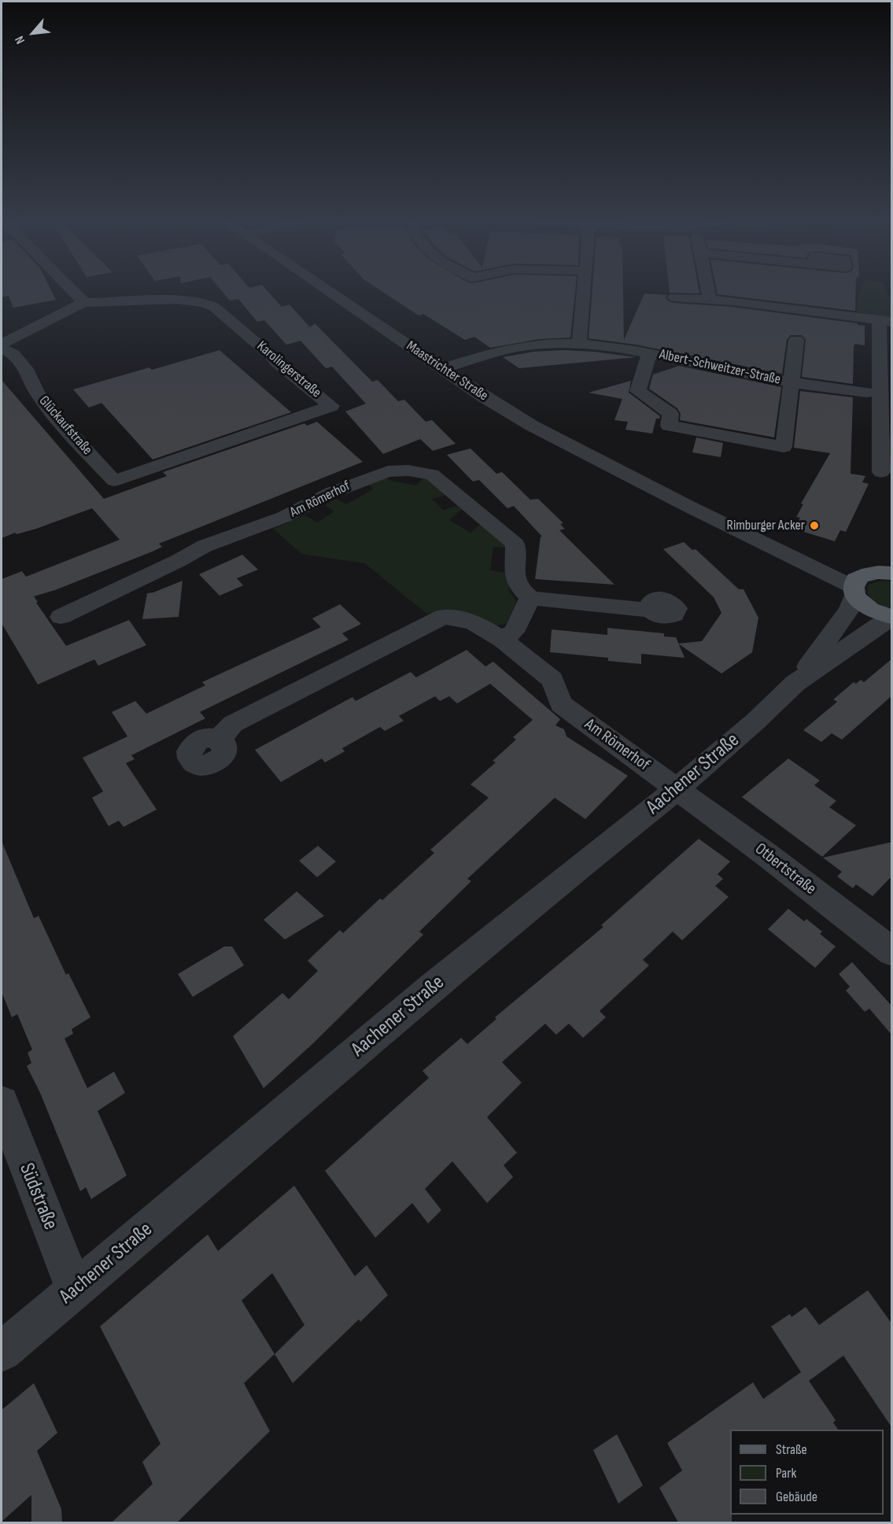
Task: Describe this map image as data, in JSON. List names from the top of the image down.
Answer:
{
  "streets": {
    "street": [
      "Albert-Schweitzer-Straße",
      "Karolingerstraße",
      "Maastrichter Straße",
      "Glückaufstraße",
      "Am Römerhof",
      "Aachener Straße",
      "Otbertstraße",
      "Südstraße"
    ]
  },
  "crossings": [
    ["Albert-Schweitzer-Straße", "Maastrichter Straße"],
    ["Karolingerstraße", "Glückaufstraße"],
    ["Maastrichter Straße", "Aachener Straße"],
    ["Am Römerhof", "Aachener Straße"],
    ["Am Römerhof", "Otbertstraße"],
    ["Aachener Straße", "Otbertstraße"],
    ["Aachener Straße", "Südstraße"]
  ],
  "places": ["Rimburger Acker"],
  "legend": ["Straße", "Park", "Gebäude"],
  "north": "bottom left"
}
